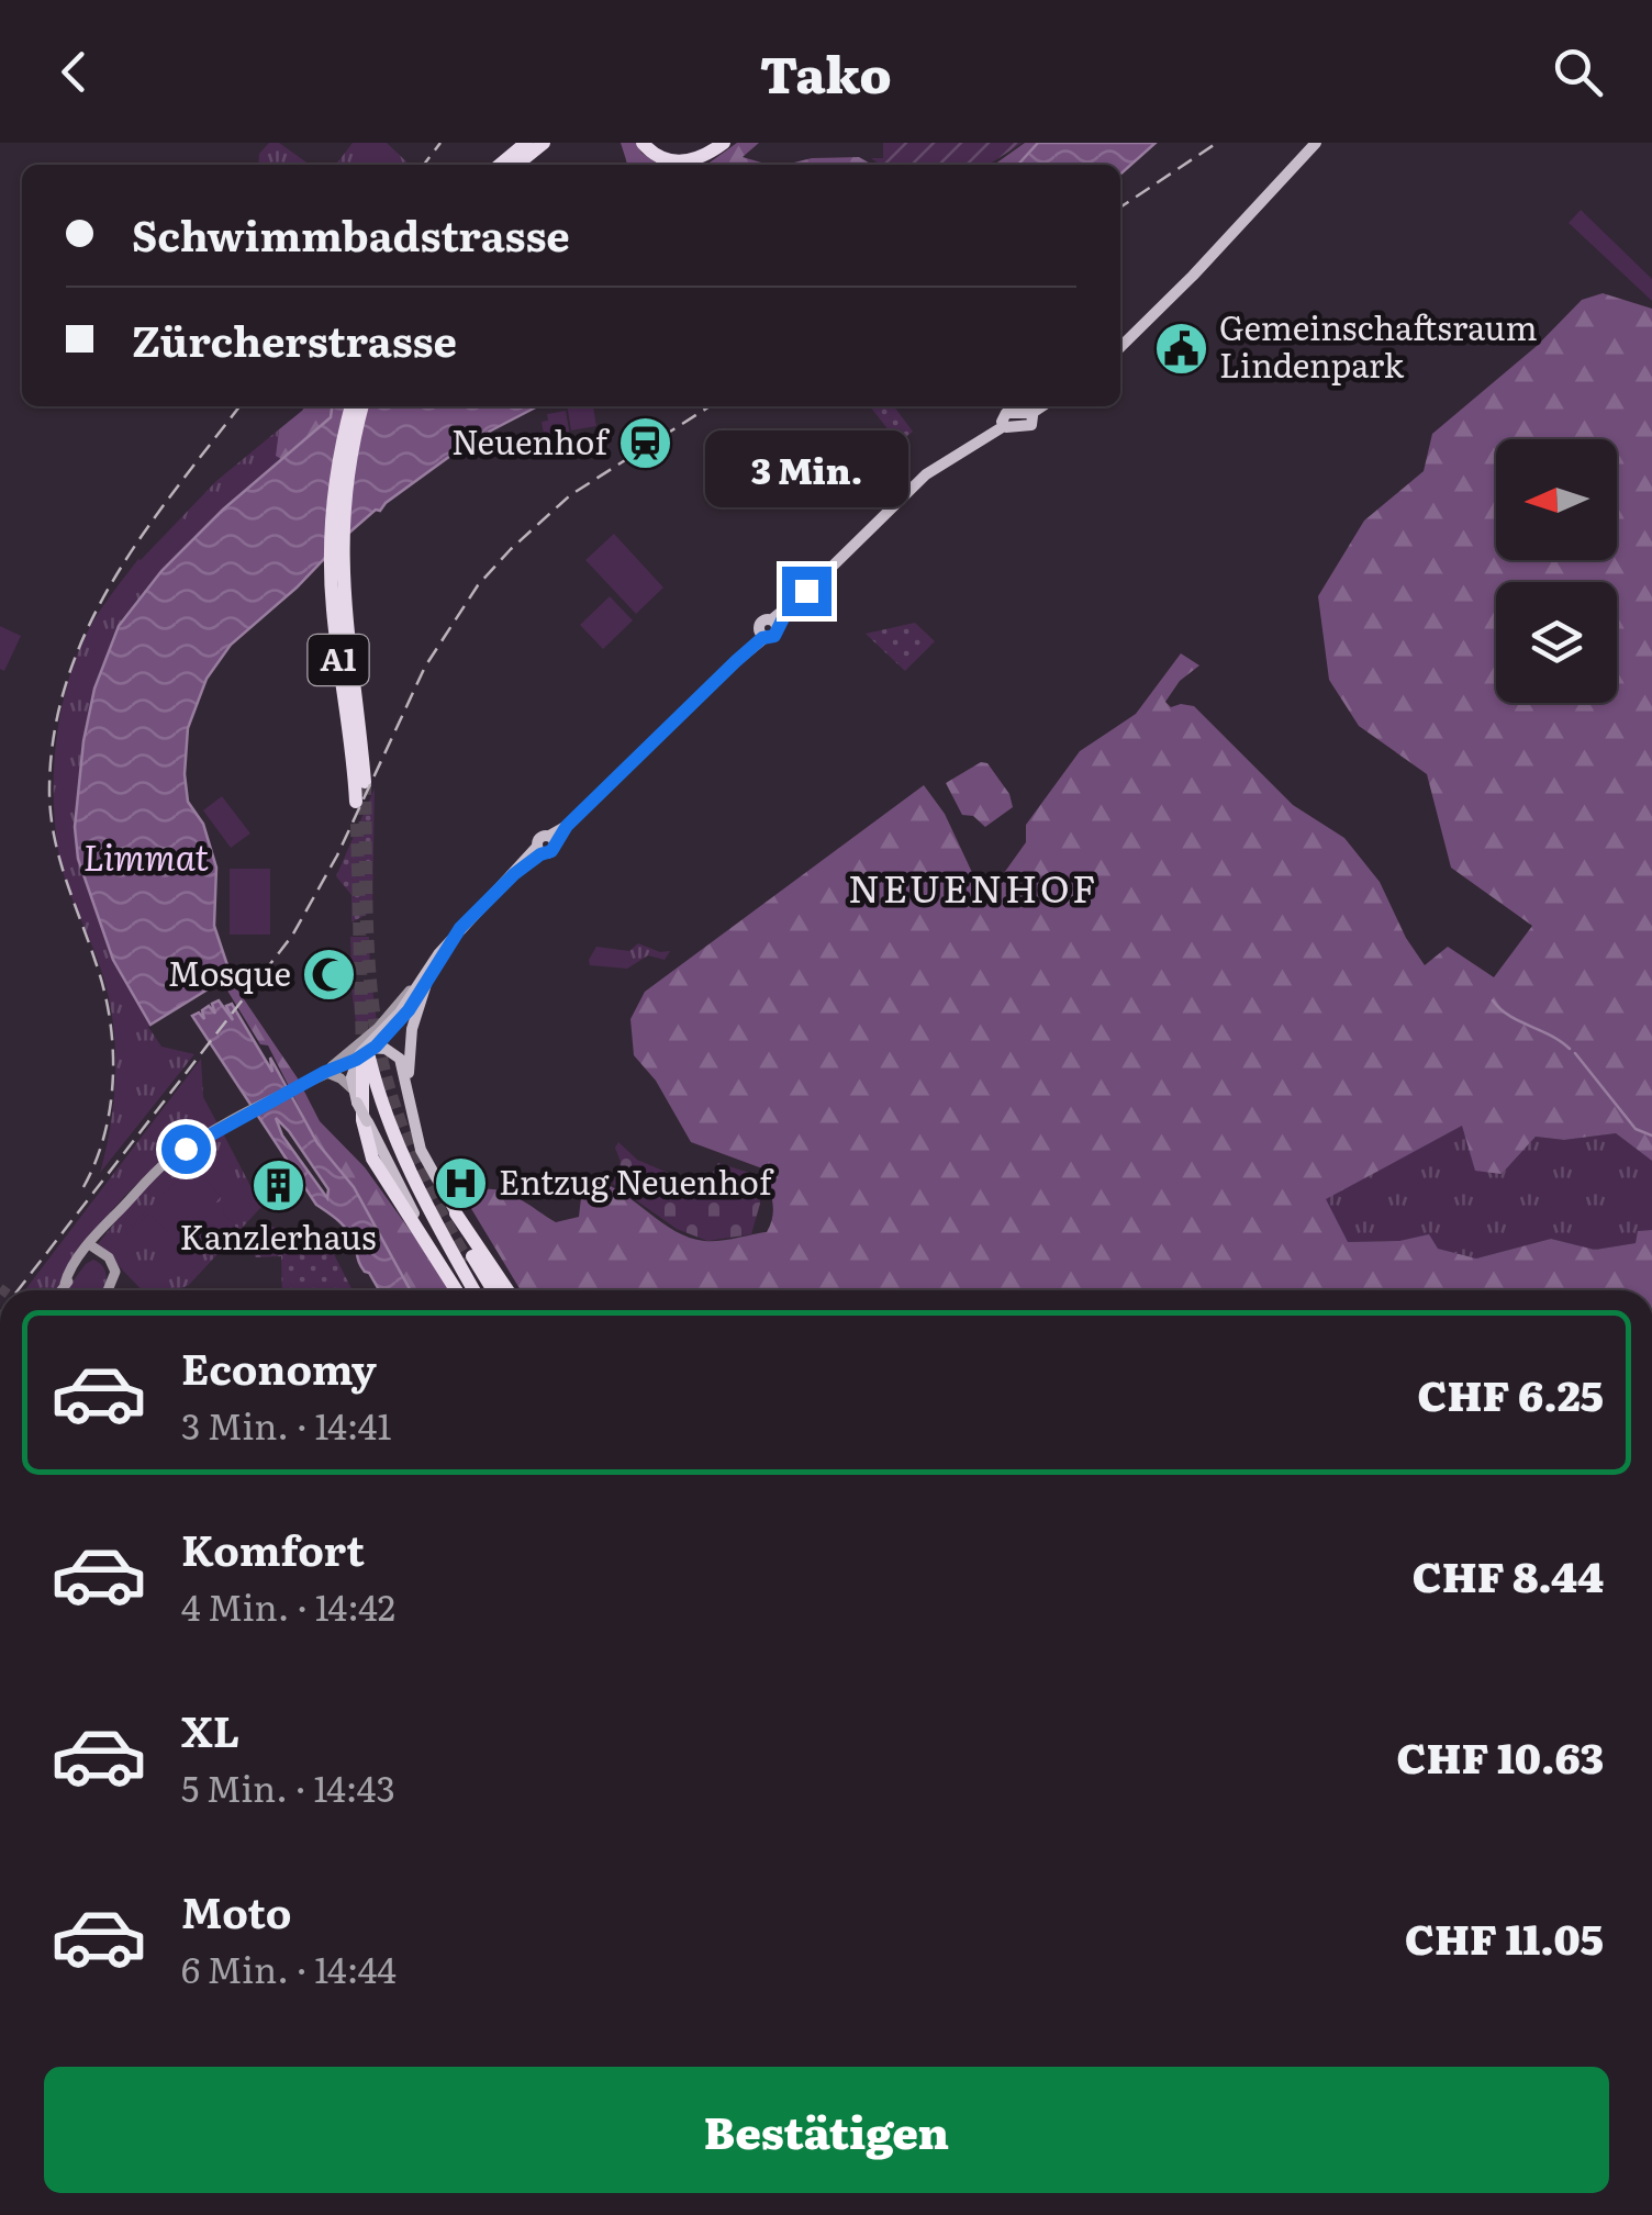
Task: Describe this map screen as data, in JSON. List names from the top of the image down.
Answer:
{
  "streets": {
    "highway": ["A1"]
  },
  "districts": ["NEUENHOF"],
  "water": ["Limmat"],
  "places": {
    "public building": ["Gemeinschaftsraum Lindenpark"],
    "station": ["Neuenhof"],
    "mosque": ["Mosque"],
    "hospital": ["Entzug Neuenhof"],
    "building": ["Kanzlerhaus"]
  },
  "north": "left",
  "page": {
    "header": "Tako",
    "banner": ["Schwimmbadstrasse", "Zürcherstrasse"],
    "bubble": "3 Min.",
    "list": [
      {
        "name": "Economy",
        "note": "3 Min. · 14:41",
        "value": "CHF 6.25"
      },
      {
        "name": "Komfort",
        "note": "4 Min. · 14:42",
        "value": "CHF 8.44"
      },
      {
        "name": "XL",
        "note": "5 Min. · 14:43",
        "value": "CHF 10.63"
      },
      {
        "name": "Moto",
        "note": "6 Min. · 14:44",
        "value": "CHF 11.05"
      }
    ],
    "buttons": "Bestätigen"
  }
}
